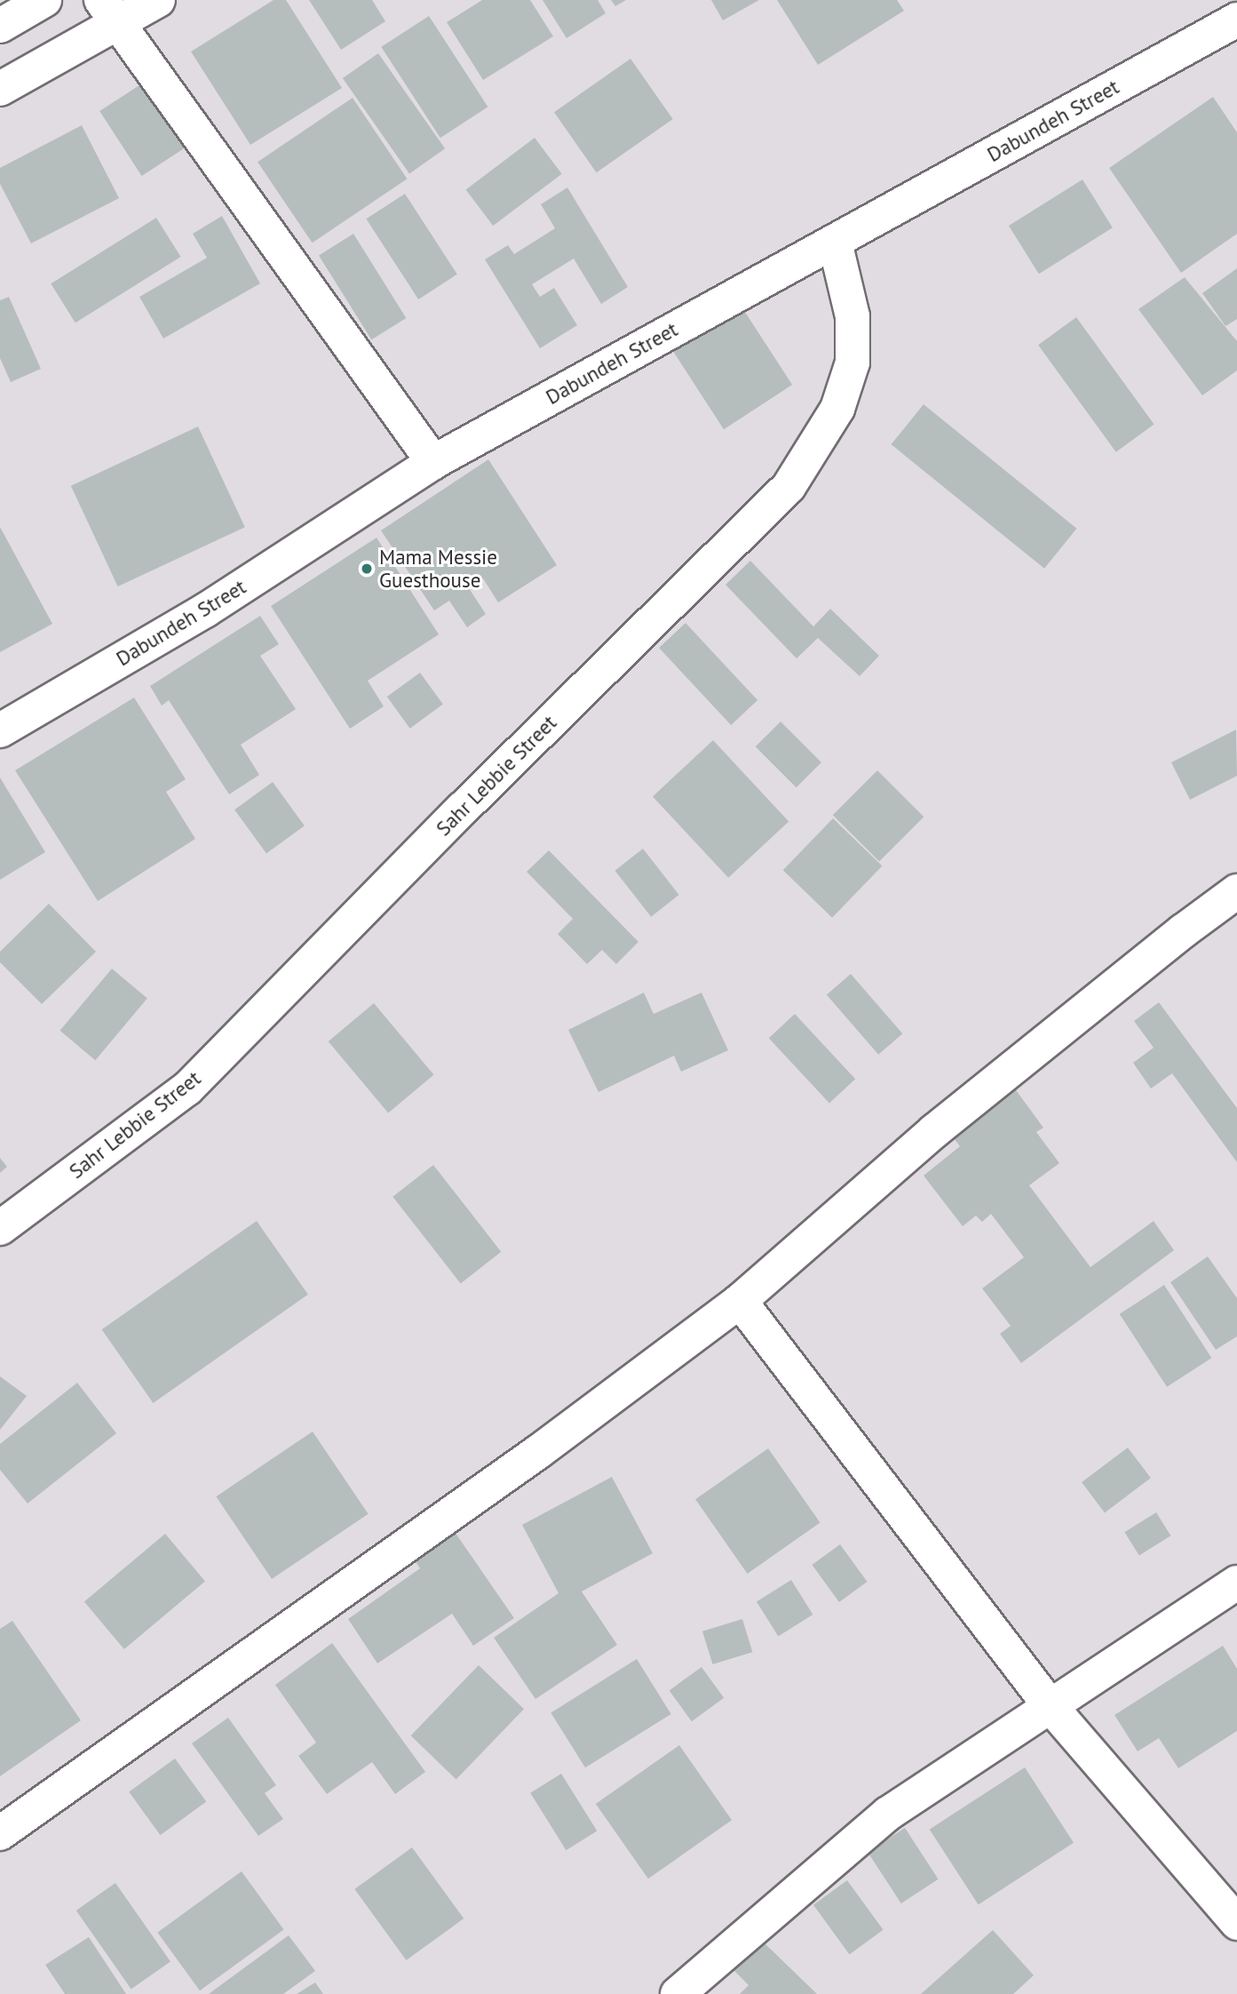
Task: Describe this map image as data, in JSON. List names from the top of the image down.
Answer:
{
  "streets": {
    "street": ["Dabundeh Street", "Sahr Lebbie Street"]
  },
  "crossings": [
    ["Dabundeh Street", "Sahr Lebbie Street"]
  ],
  "places": ["Mama Messie Guesthouse"]
}
